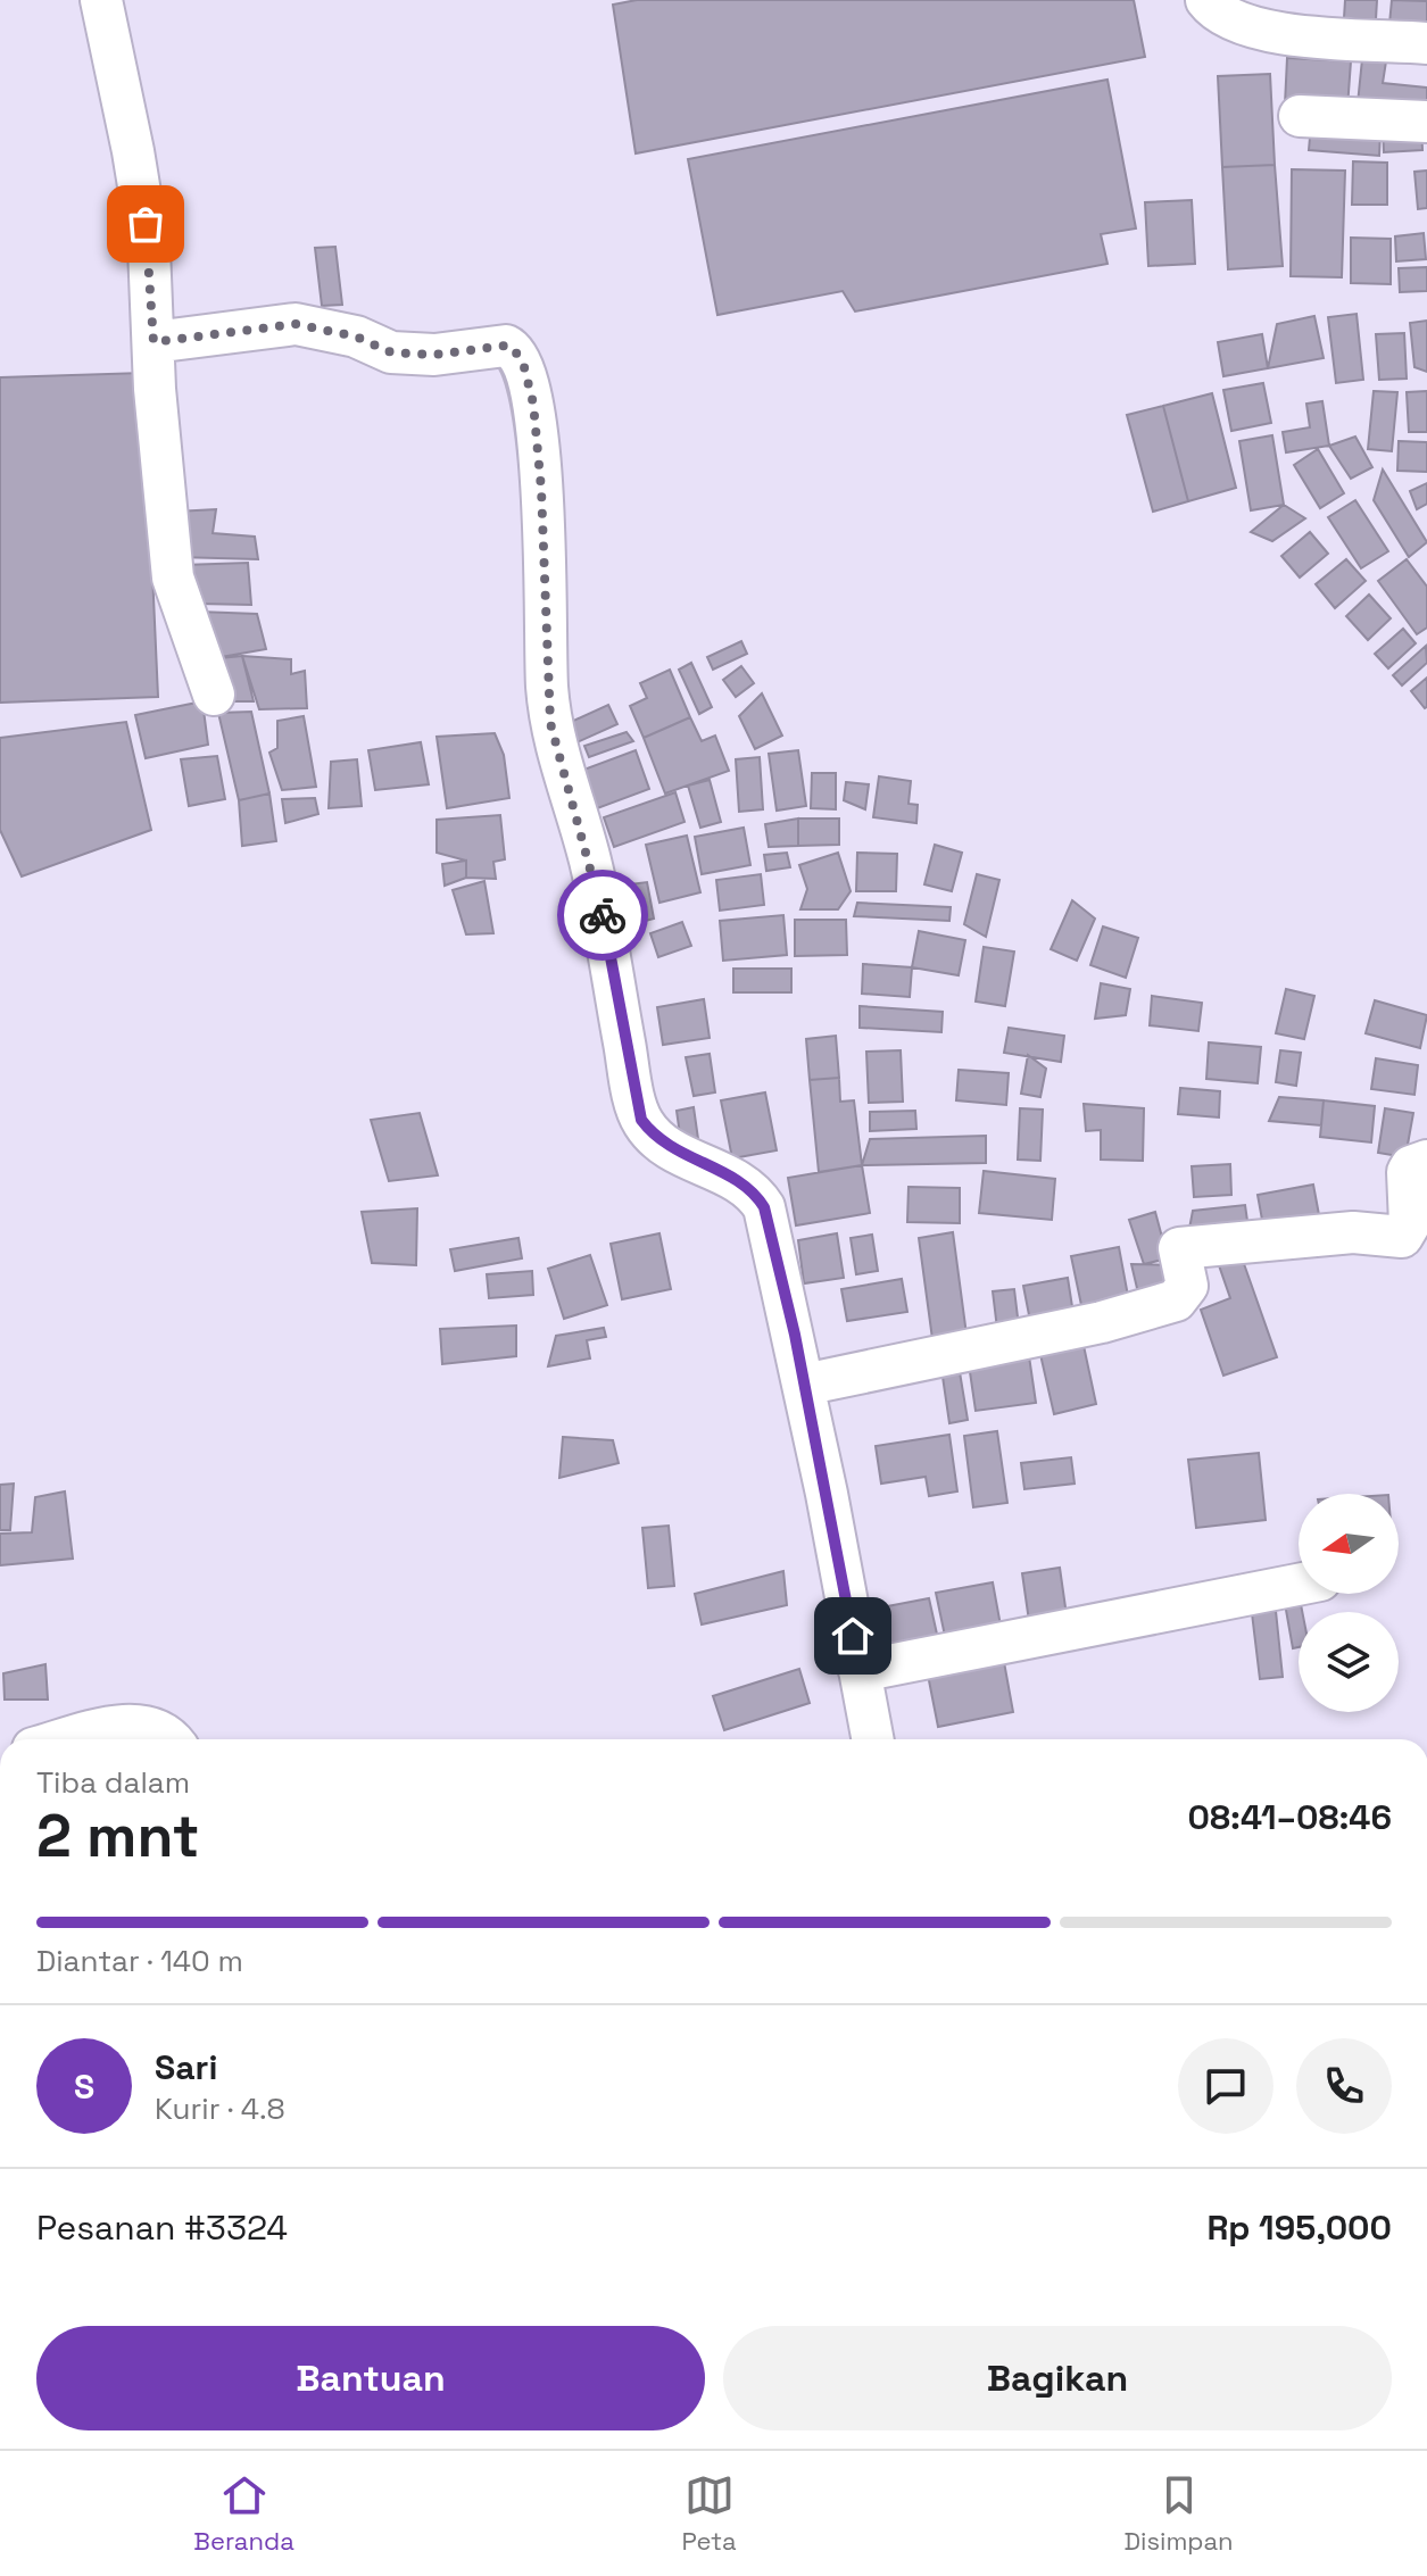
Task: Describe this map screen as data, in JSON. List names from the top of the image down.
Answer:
{
  "north": "left",
  "page": {
    "heading": ["2 mnt", "Tiba dalam", "08:41–08:46"],
    "panel": [
      "Sari",
      "Kurir · 4.8",
      "Pesanan #3324",
      "Rp 195,000"
    ],
    "bar": "Diantar · 140 m",
    "round": "S",
    "buttons": ["Bantuan", "Bagikan"],
    "tabs": ["Beranda", "Peta", "Disimpan"]
  }
}
